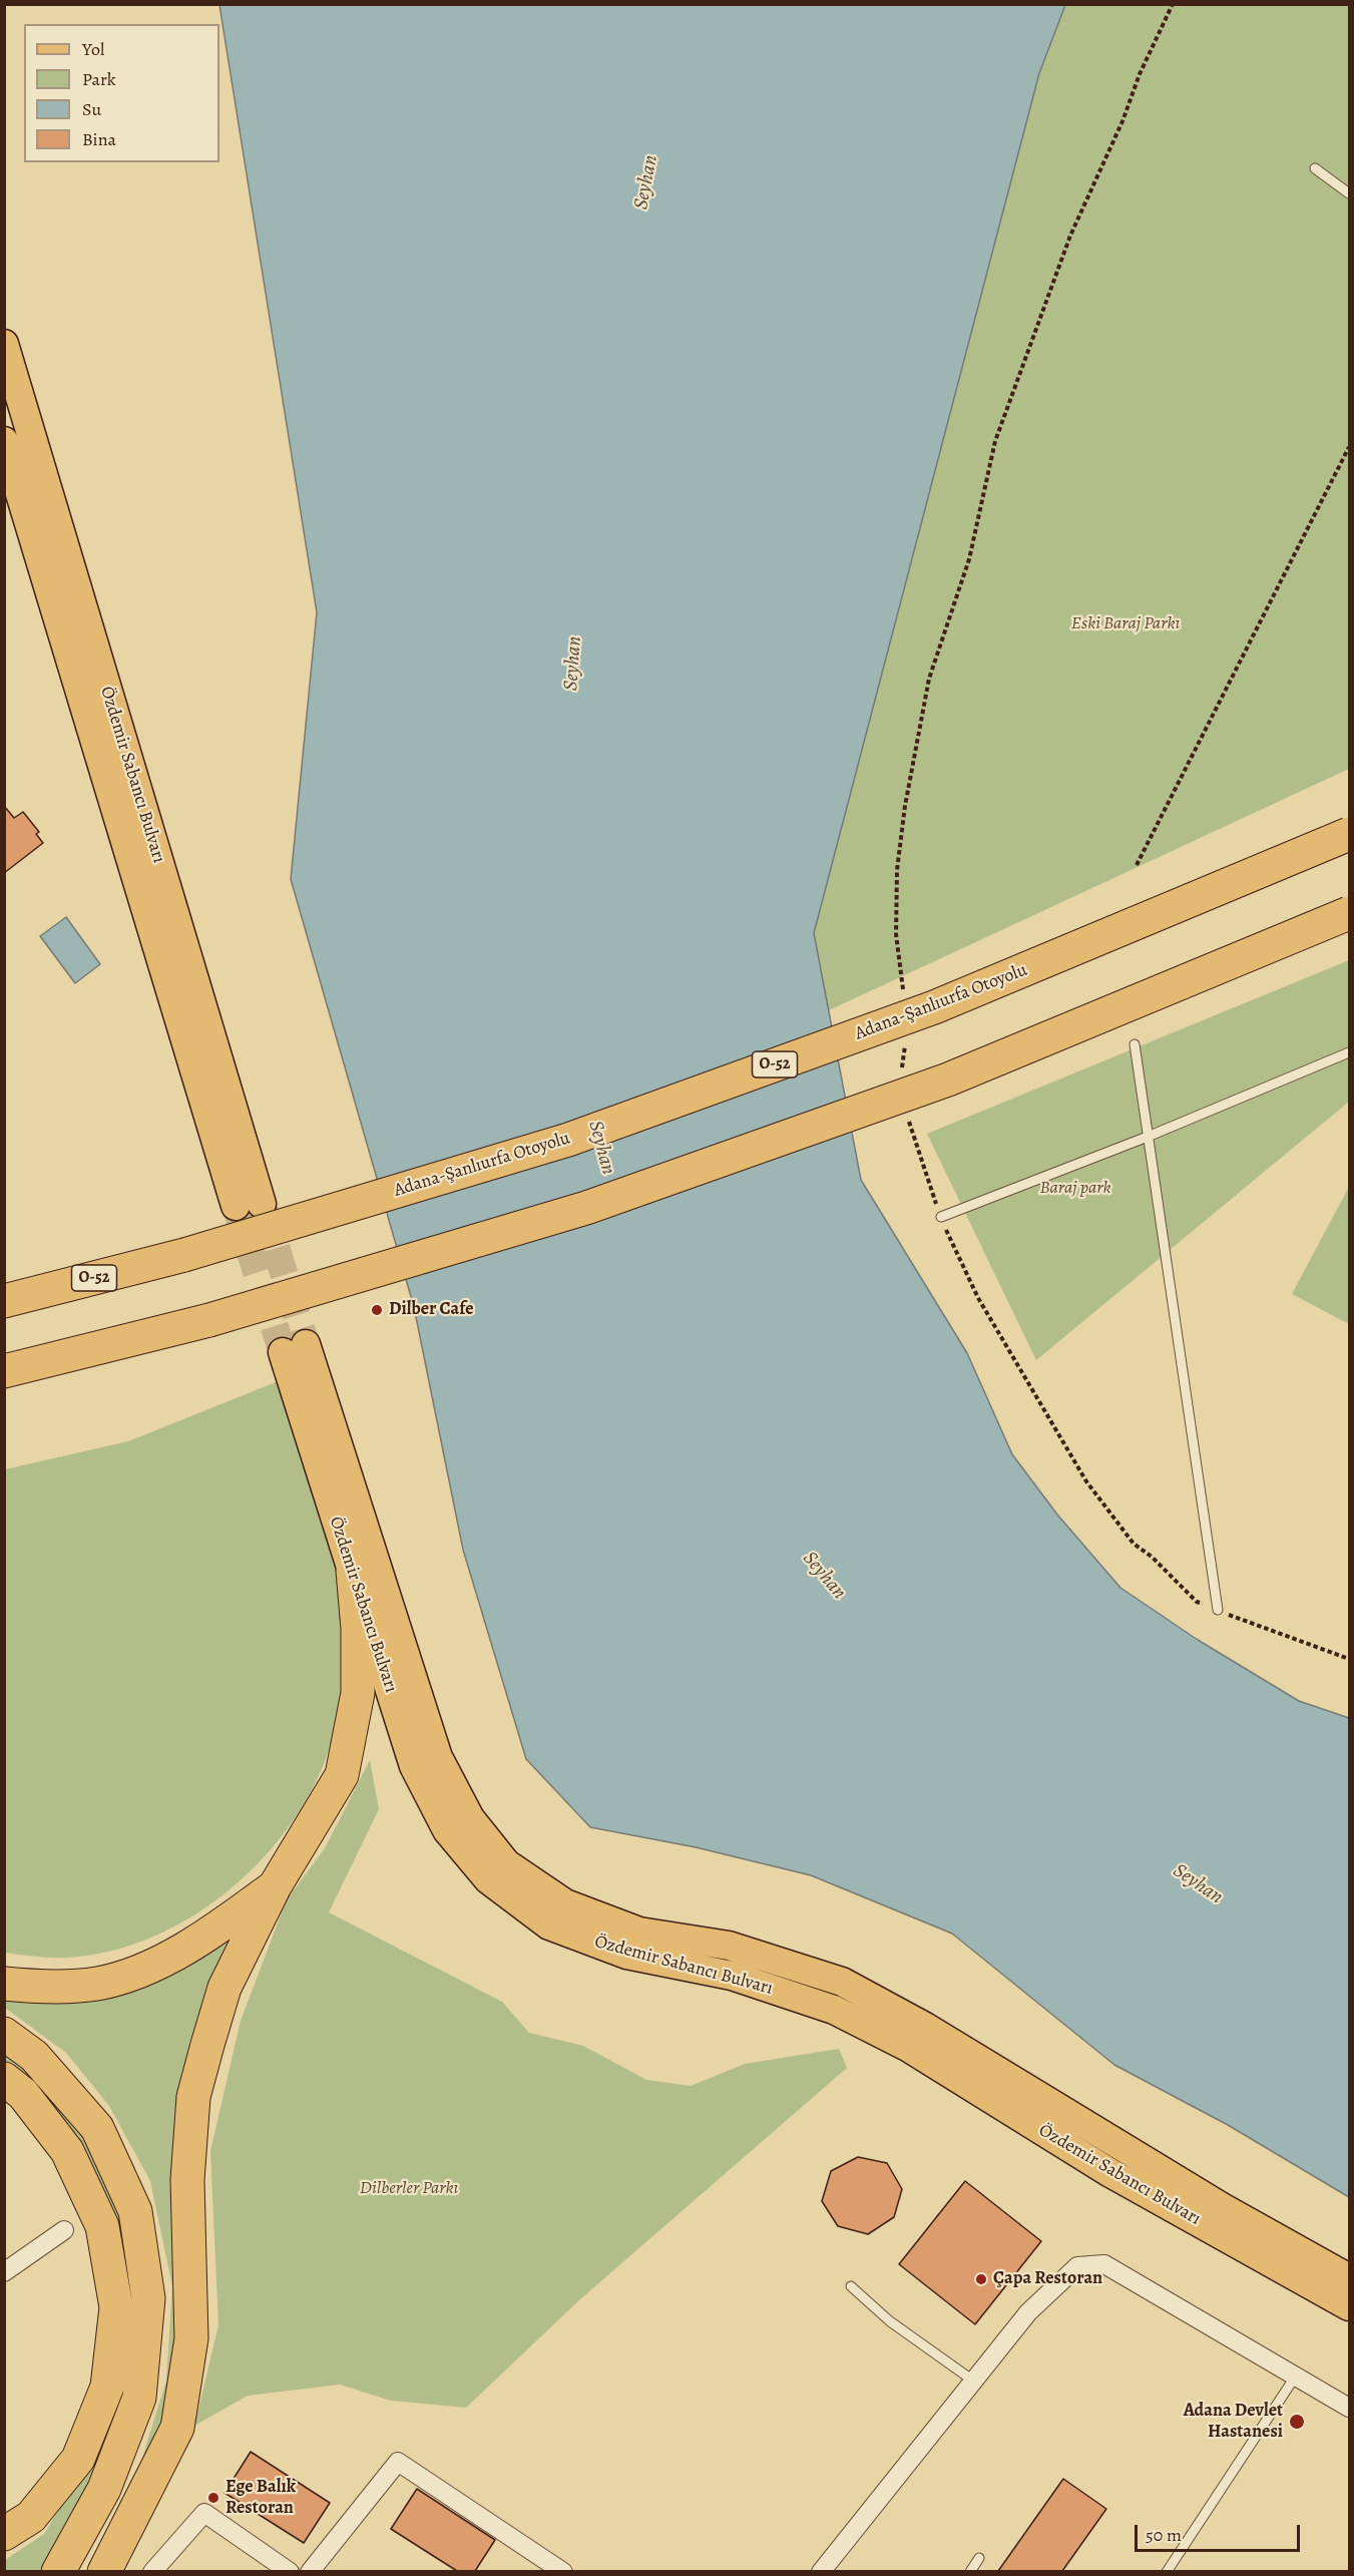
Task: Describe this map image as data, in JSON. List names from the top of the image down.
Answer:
{
  "streets": {
    "highway": ["Adana-Şanlıurfa Otoyolu", "O-52"],
    "main road": ["Özdemir Sabancı Bulvarı"]
  },
  "water": ["Seyhan"],
  "parks": ["Eski Baraj Parkı", "Baraj park", "Dilberler Parkı"],
  "places": [
    "Dilber Cafe",
    "Çapa Restoran",
    "Adana Devlet Hastanesi",
    "Ege Balık Restoran"
  ],
  "legend": [
    "Yol",
    "Park",
    "Su",
    "Bina"
  ],
  "scale_bar": "50 m"
}
